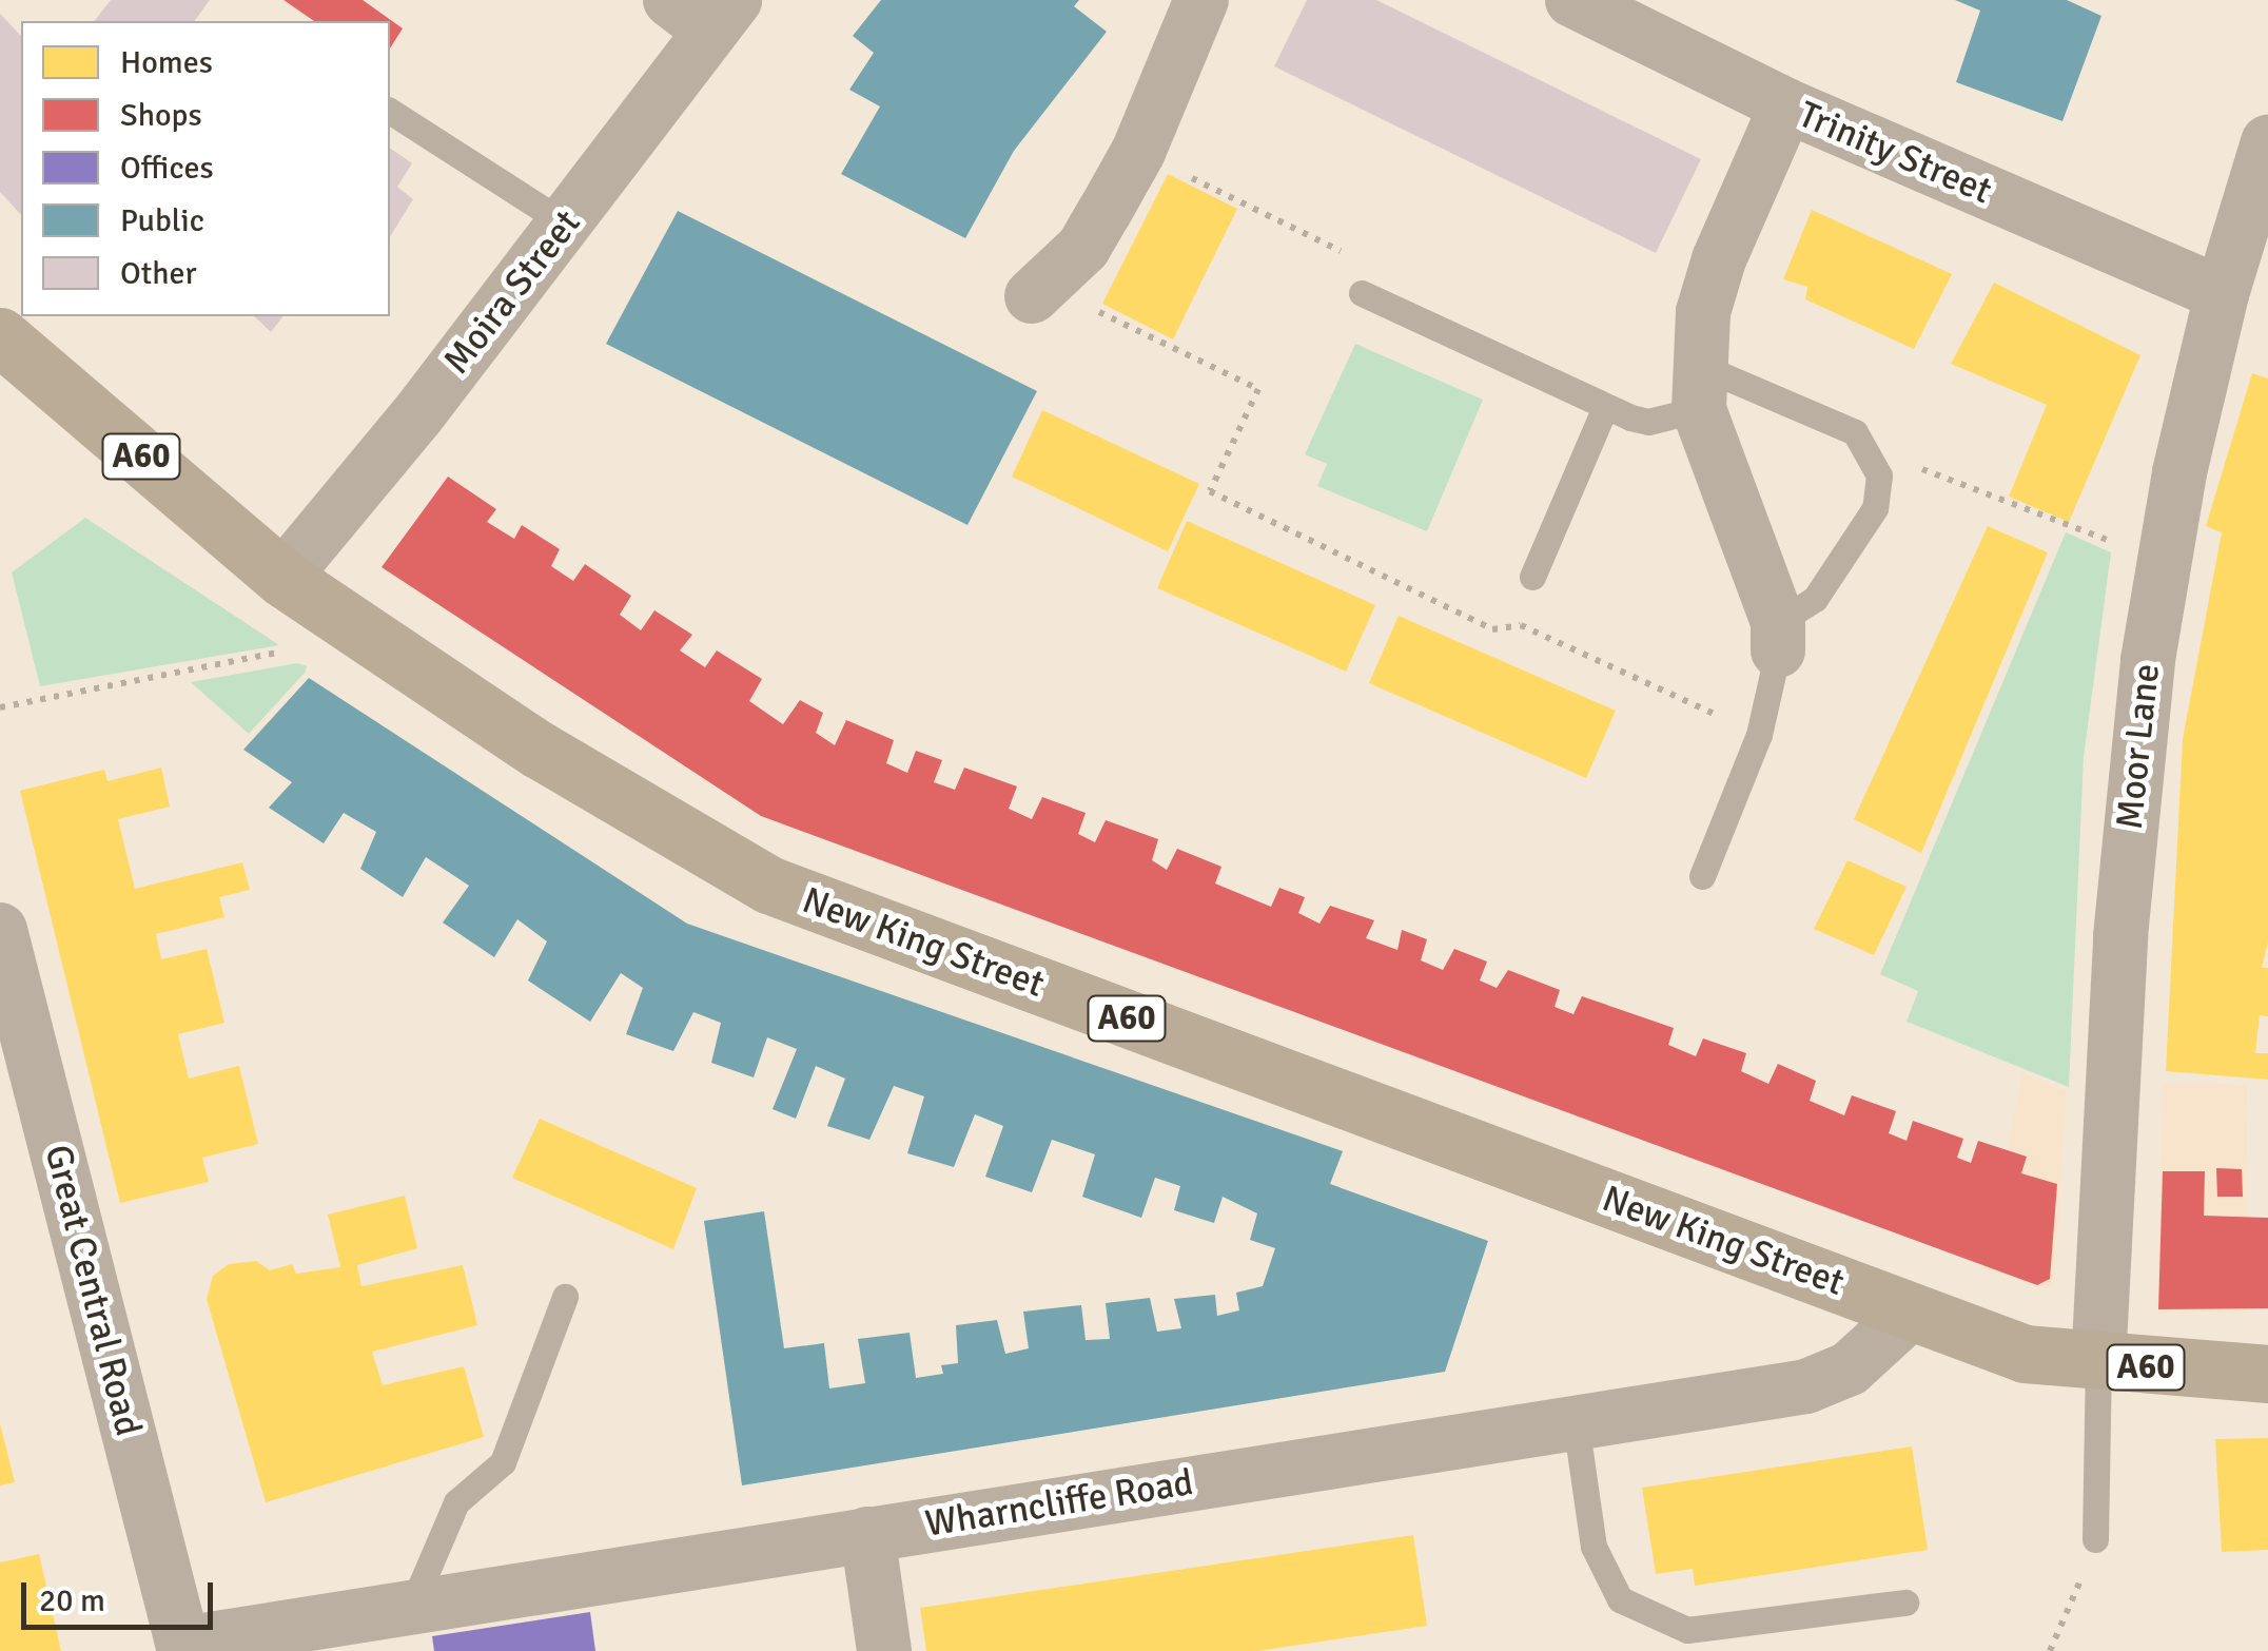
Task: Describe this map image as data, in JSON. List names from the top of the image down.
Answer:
{
  "streets": {
    "main road": ["A60", "New King Street"],
    "street": [
      "Trinity Street",
      "Moira Street",
      "Moor Lane",
      "Great Central Road",
      "Wharncliffe Road"
    ]
  },
  "crossings": [
    ["Trinity Street", "Moor Lane"],
    ["Moira Street", "New King Street"],
    ["A60", "Moor Lane"],
    ["A60", "New King Street"],
    ["Moor Lane", "New King Street"],
    ["New King Street", "Wharncliffe Road"],
    ["Great Central Road", "Wharncliffe Road"]
  ],
  "legend": [
    "Homes",
    "Shops",
    "Offices",
    "Public",
    "Other"
  ],
  "scale_bar": "20 m"
}
